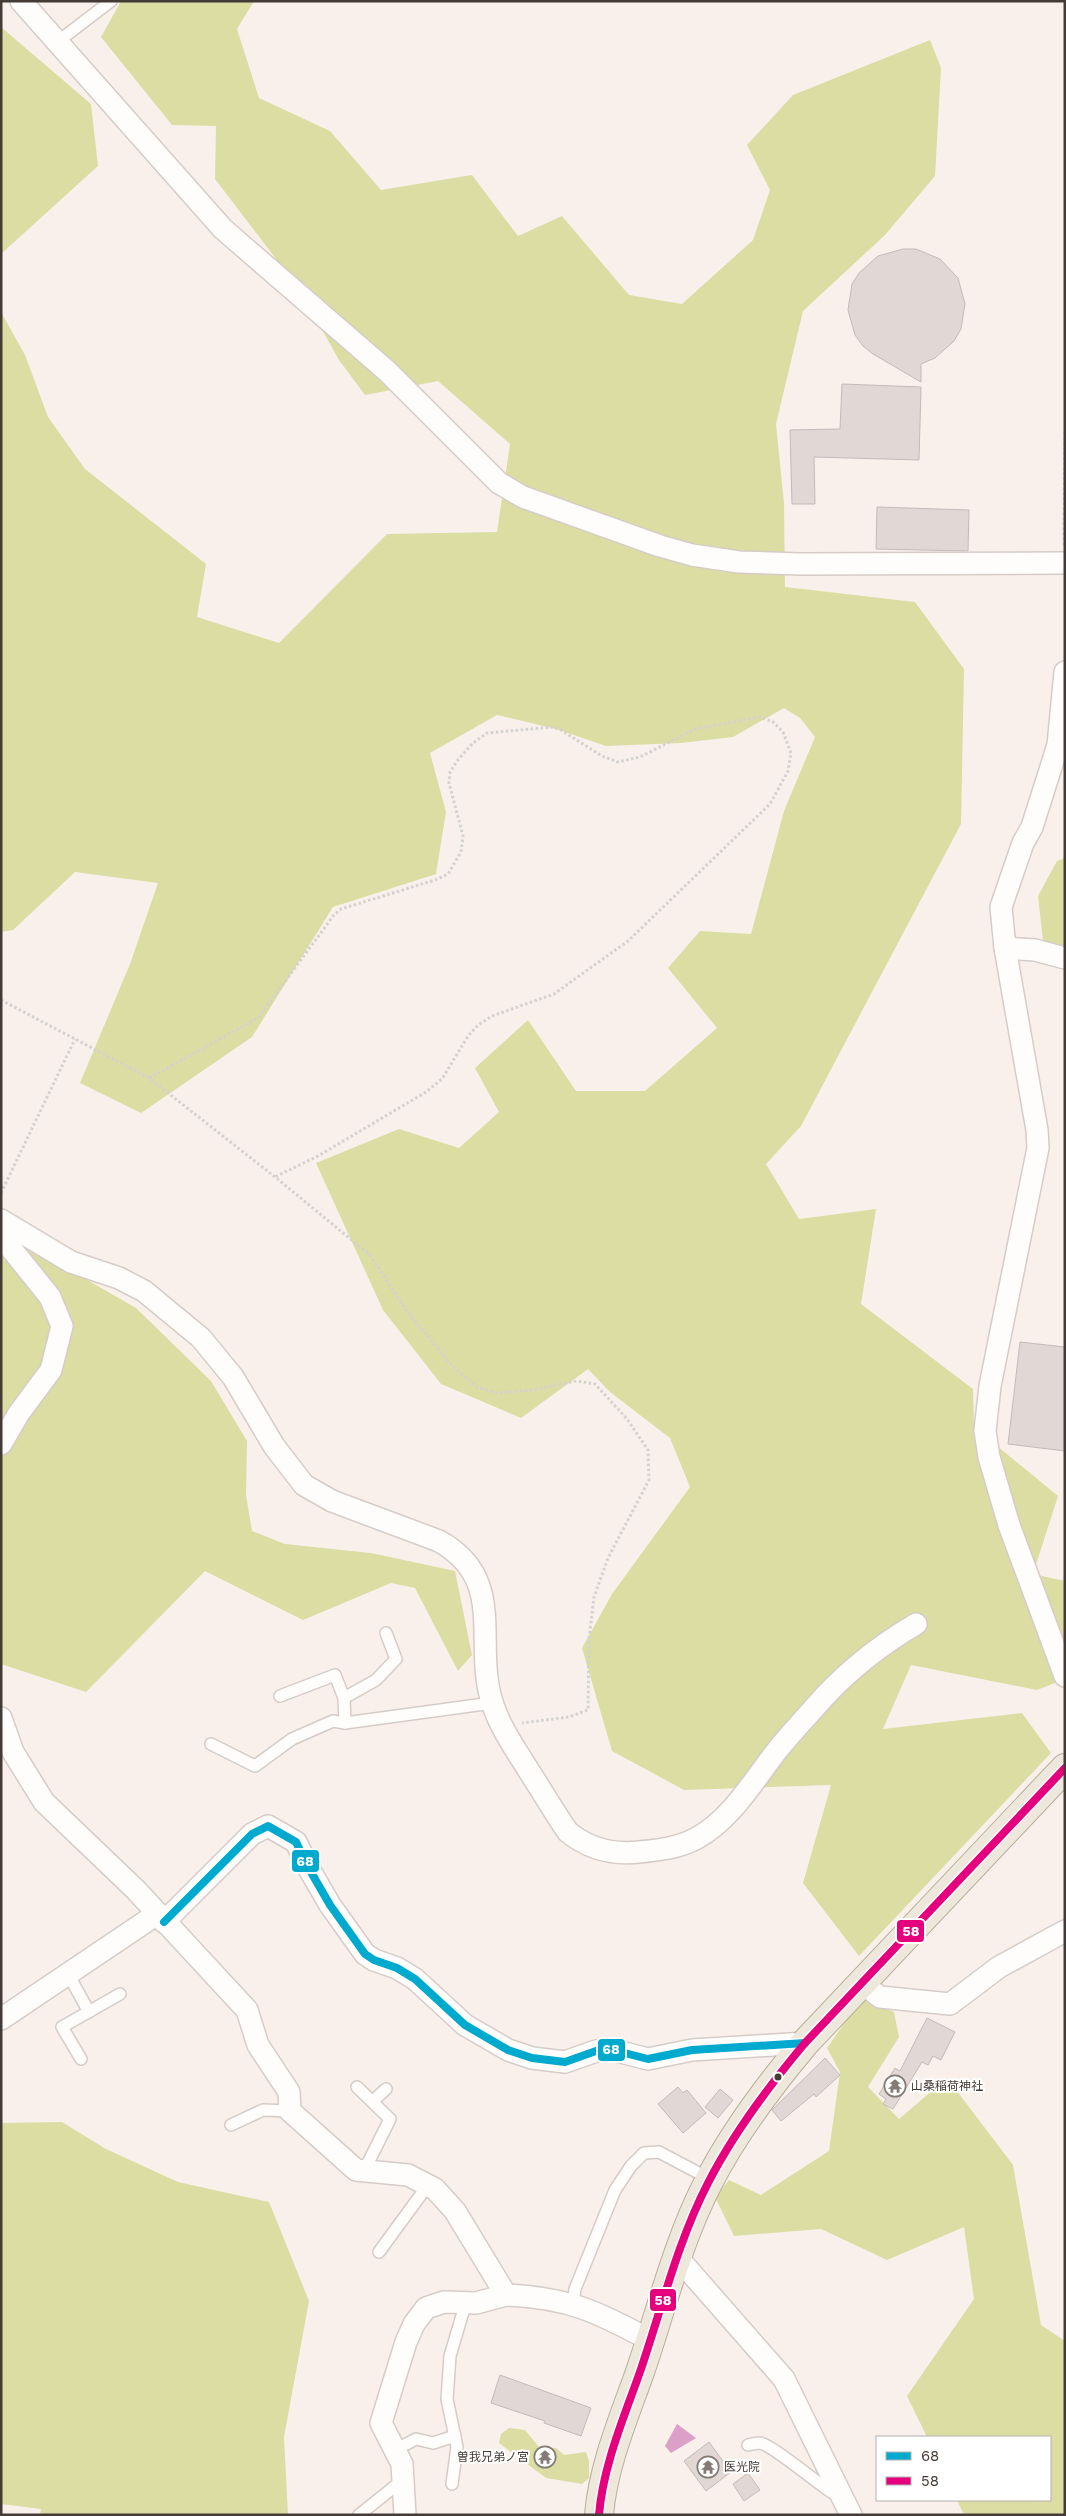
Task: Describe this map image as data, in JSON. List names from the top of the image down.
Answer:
{
  "places": {
    "temple": ["山桑稲荷神社", "曽我兄弟ノ宮", "医光院"]
  },
  "lines": ["transit line 58", "transit line 68"],
  "legend": ["68", "58"]
}
